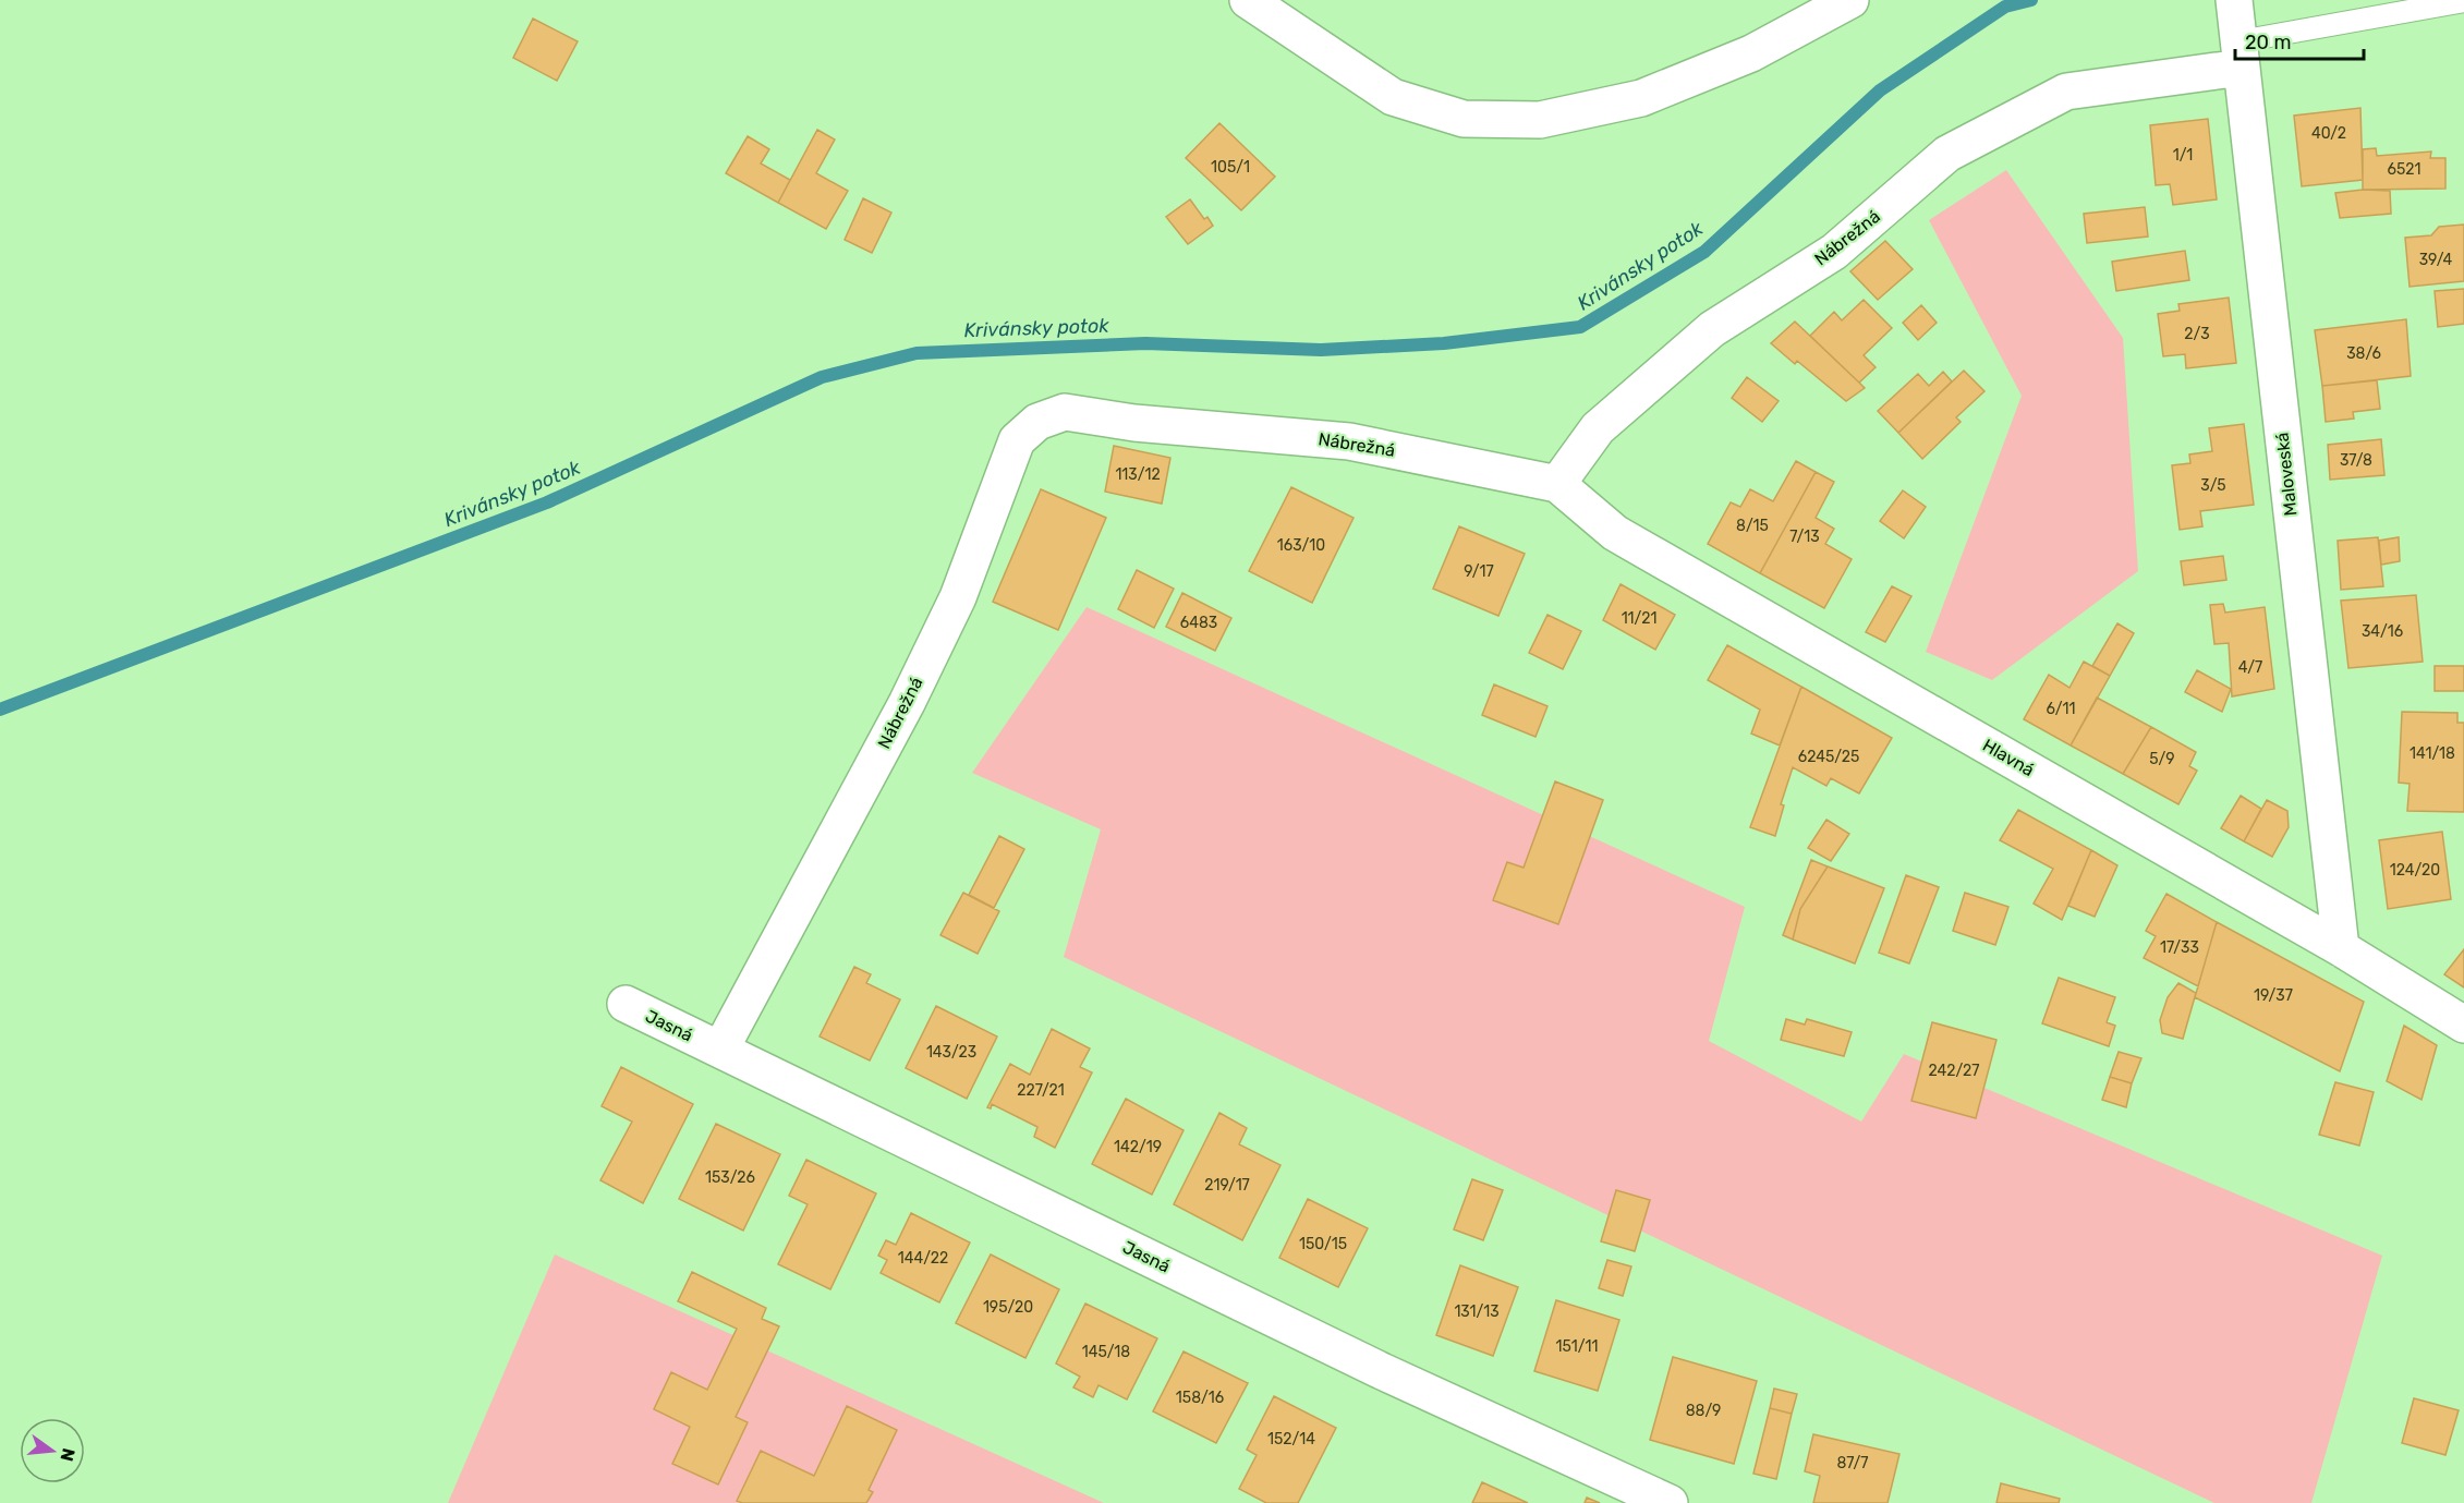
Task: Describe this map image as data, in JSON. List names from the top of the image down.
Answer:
{
  "streets": {
    "street": [
      "Nábrežná",
      "Maloveská",
      "Hlavná",
      "Jasná"
    ]
  },
  "crossings": [
    ["Nábrežná", "Maloveská"],
    ["Nábrežná", "Hlavná"],
    ["Nábrežná", "Jasná"],
    ["Maloveská", "Hlavná"]
  ],
  "water": ["Krivánsky potok"],
  "house_numbers": [
    "40/2",
    "1/1",
    "105/1",
    "6521",
    "39/4",
    "2/3",
    "38/6",
    "37/8",
    "113/12",
    "3/5",
    "8/15",
    "7/13",
    "163/10",
    "9/17",
    "11/21",
    "6483",
    "34/16",
    "4/7",
    "6/11",
    "141/18",
    "6245/25",
    "5/9",
    "124/20",
    "17/33",
    "19/37",
    "143/23",
    "242/27",
    "227/21",
    "142/19",
    "153/26",
    "219/17",
    "150/15",
    "144/22",
    "195/20",
    "131/13",
    "151/11",
    "145/18",
    "158/16",
    "88/9",
    "152/14",
    "87/7"
  ],
  "scale_bar": "20 m",
  "north": "right"
}
